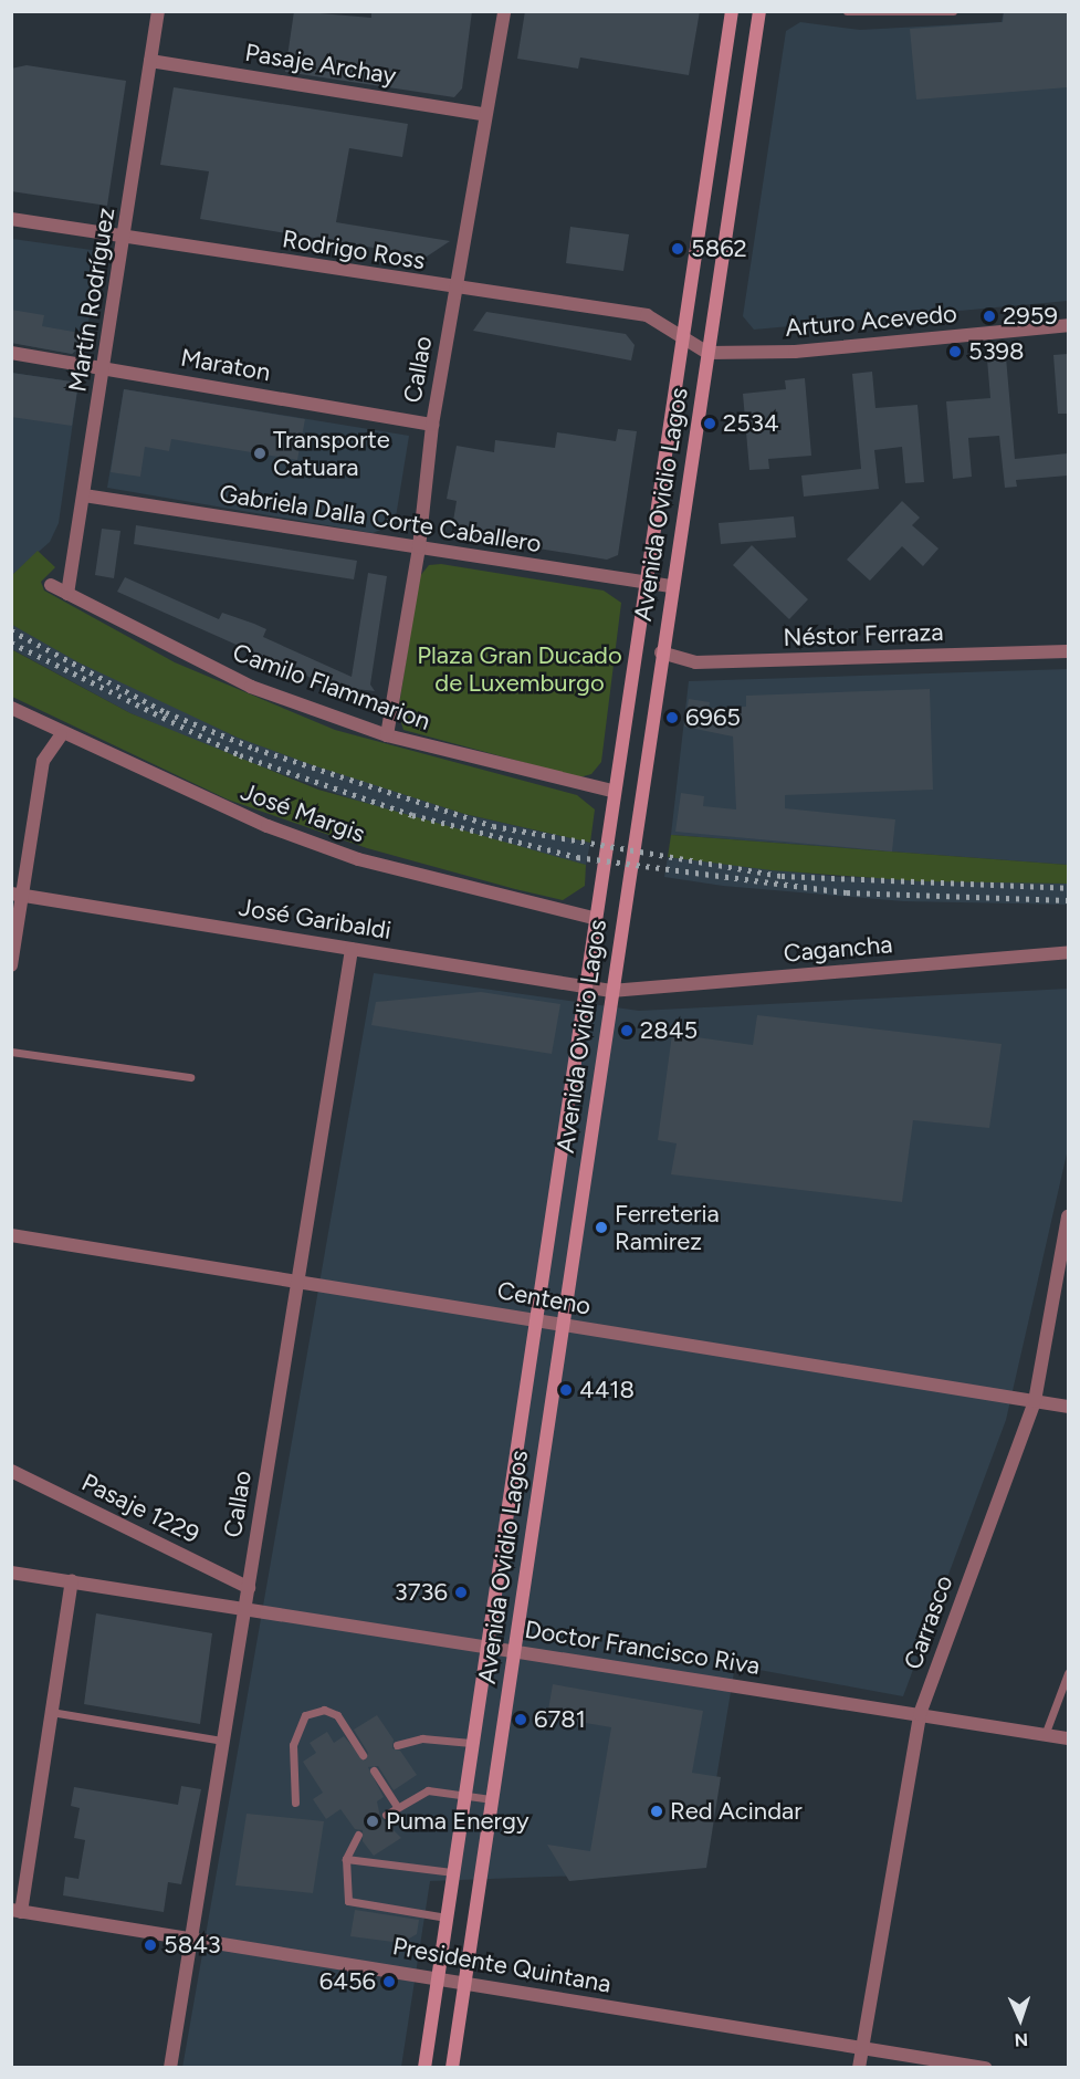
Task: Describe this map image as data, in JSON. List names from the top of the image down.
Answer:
{
  "streets": {
    "main road": ["Avenida Ovidio Lagos"],
    "street": [
      "Pasaje Archay",
      "Rodrigo Ross",
      "Martín Rodríguez",
      "Arturo Acevedo",
      "Maraton",
      "Callao",
      "Gabriela Dalla Corte Caballero",
      "Néstor Ferraza",
      "Camilo Flammarion",
      "José Margis",
      "José Garibaldi",
      "Cagancha",
      "Centeno",
      "Pasaje 1229",
      "Carrasco",
      "Doctor Francisco Riva",
      "Presidente Quintana"
    ]
  },
  "crossings": [
    ["Pasaje Archay", "Martín Rodríguez"],
    ["Pasaje Archay", "Callao"],
    ["Rodrigo Ross", "Martín Rodríguez"],
    ["Rodrigo Ross", "Callao"],
    ["Rodrigo Ross", "Avenida Ovidio Lagos"],
    ["Martín Rodríguez", "Maraton"],
    ["Martín Rodríguez", "Gabriela Dalla Corte Caballero"],
    ["Martín Rodríguez", "Camilo Flammarion"],
    ["Arturo Acevedo", "Avenida Ovidio Lagos"],
    ["Maraton", "Callao"],
    ["Callao", "Gabriela Dalla Corte Caballero"],
    ["Callao", "Camilo Flammarion"],
    ["Callao", "José Garibaldi"],
    ["Callao", "Centeno"],
    ["Callao", "Pasaje 1229"],
    ["Callao", "Doctor Francisco Riva"],
    ["Callao", "Presidente Quintana"],
    ["Avenida Ovidio Lagos", "Gabriela Dalla Corte Caballero"],
    ["Avenida Ovidio Lagos", "Néstor Ferraza"],
    ["Avenida Ovidio Lagos", "Camilo Flammarion"],
    ["Avenida Ovidio Lagos", "José Margis"],
    ["Avenida Ovidio Lagos", "José Garibaldi"],
    ["Avenida Ovidio Lagos", "Cagancha"],
    ["Avenida Ovidio Lagos", "Centeno"],
    ["Avenida Ovidio Lagos", "Doctor Francisco Riva"],
    ["Avenida Ovidio Lagos", "Presidente Quintana"],
    ["José Garibaldi", "Cagancha"],
    ["Centeno", "Carrasco"],
    ["Carrasco", "Doctor Francisco Riva"],
    ["Carrasco", "Presidente Quintana"]
  ],
  "parks": ["Plaza Gran Ducado de Luxemburgo"],
  "places": [
    "5862",
    "2959",
    "5398",
    "2534",
    "Transporte Catuara",
    "6965",
    "2845",
    "Ferreteria Ramirez",
    "4418",
    "3736",
    "6781",
    "Red Acindar",
    "Puma Energy",
    "5843",
    "6456"
  ],
  "north": "bottom"
}
